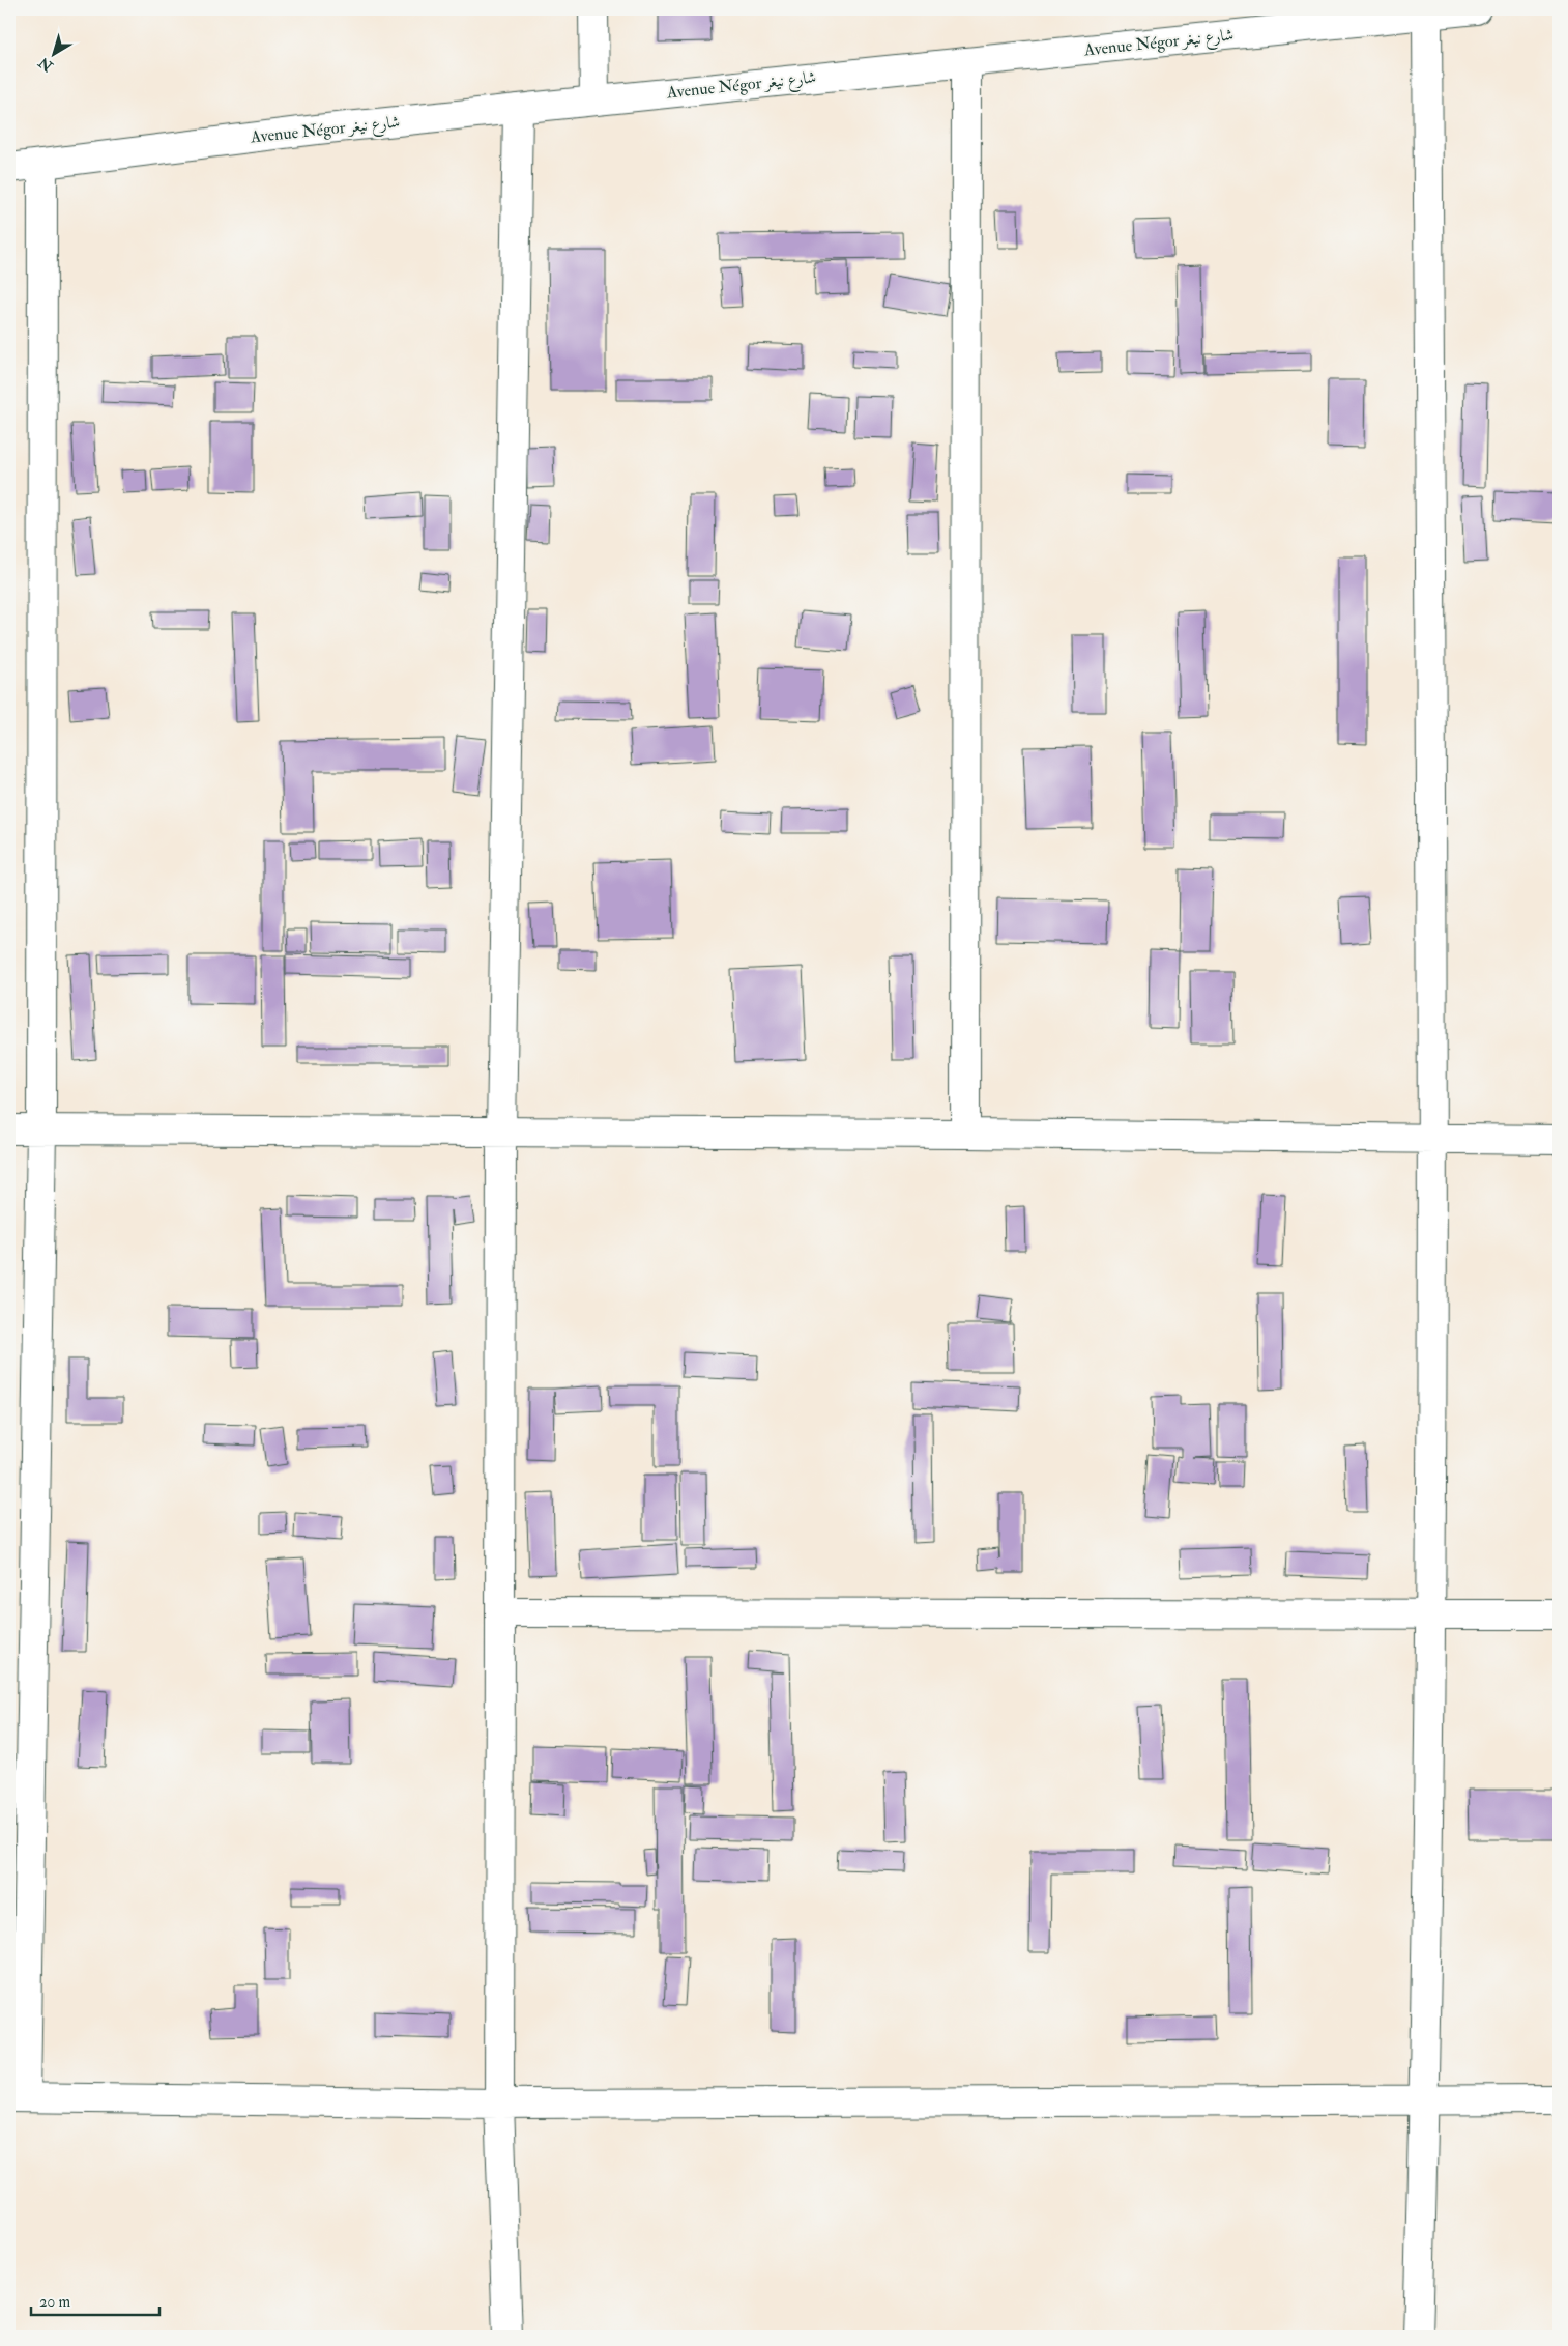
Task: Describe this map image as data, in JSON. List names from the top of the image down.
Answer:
{
  "streets": {
    "street": ["Avenue Négor شارع نيغر"]
  },
  "scale_bar": "20 m",
  "north": "bottom left"
}
